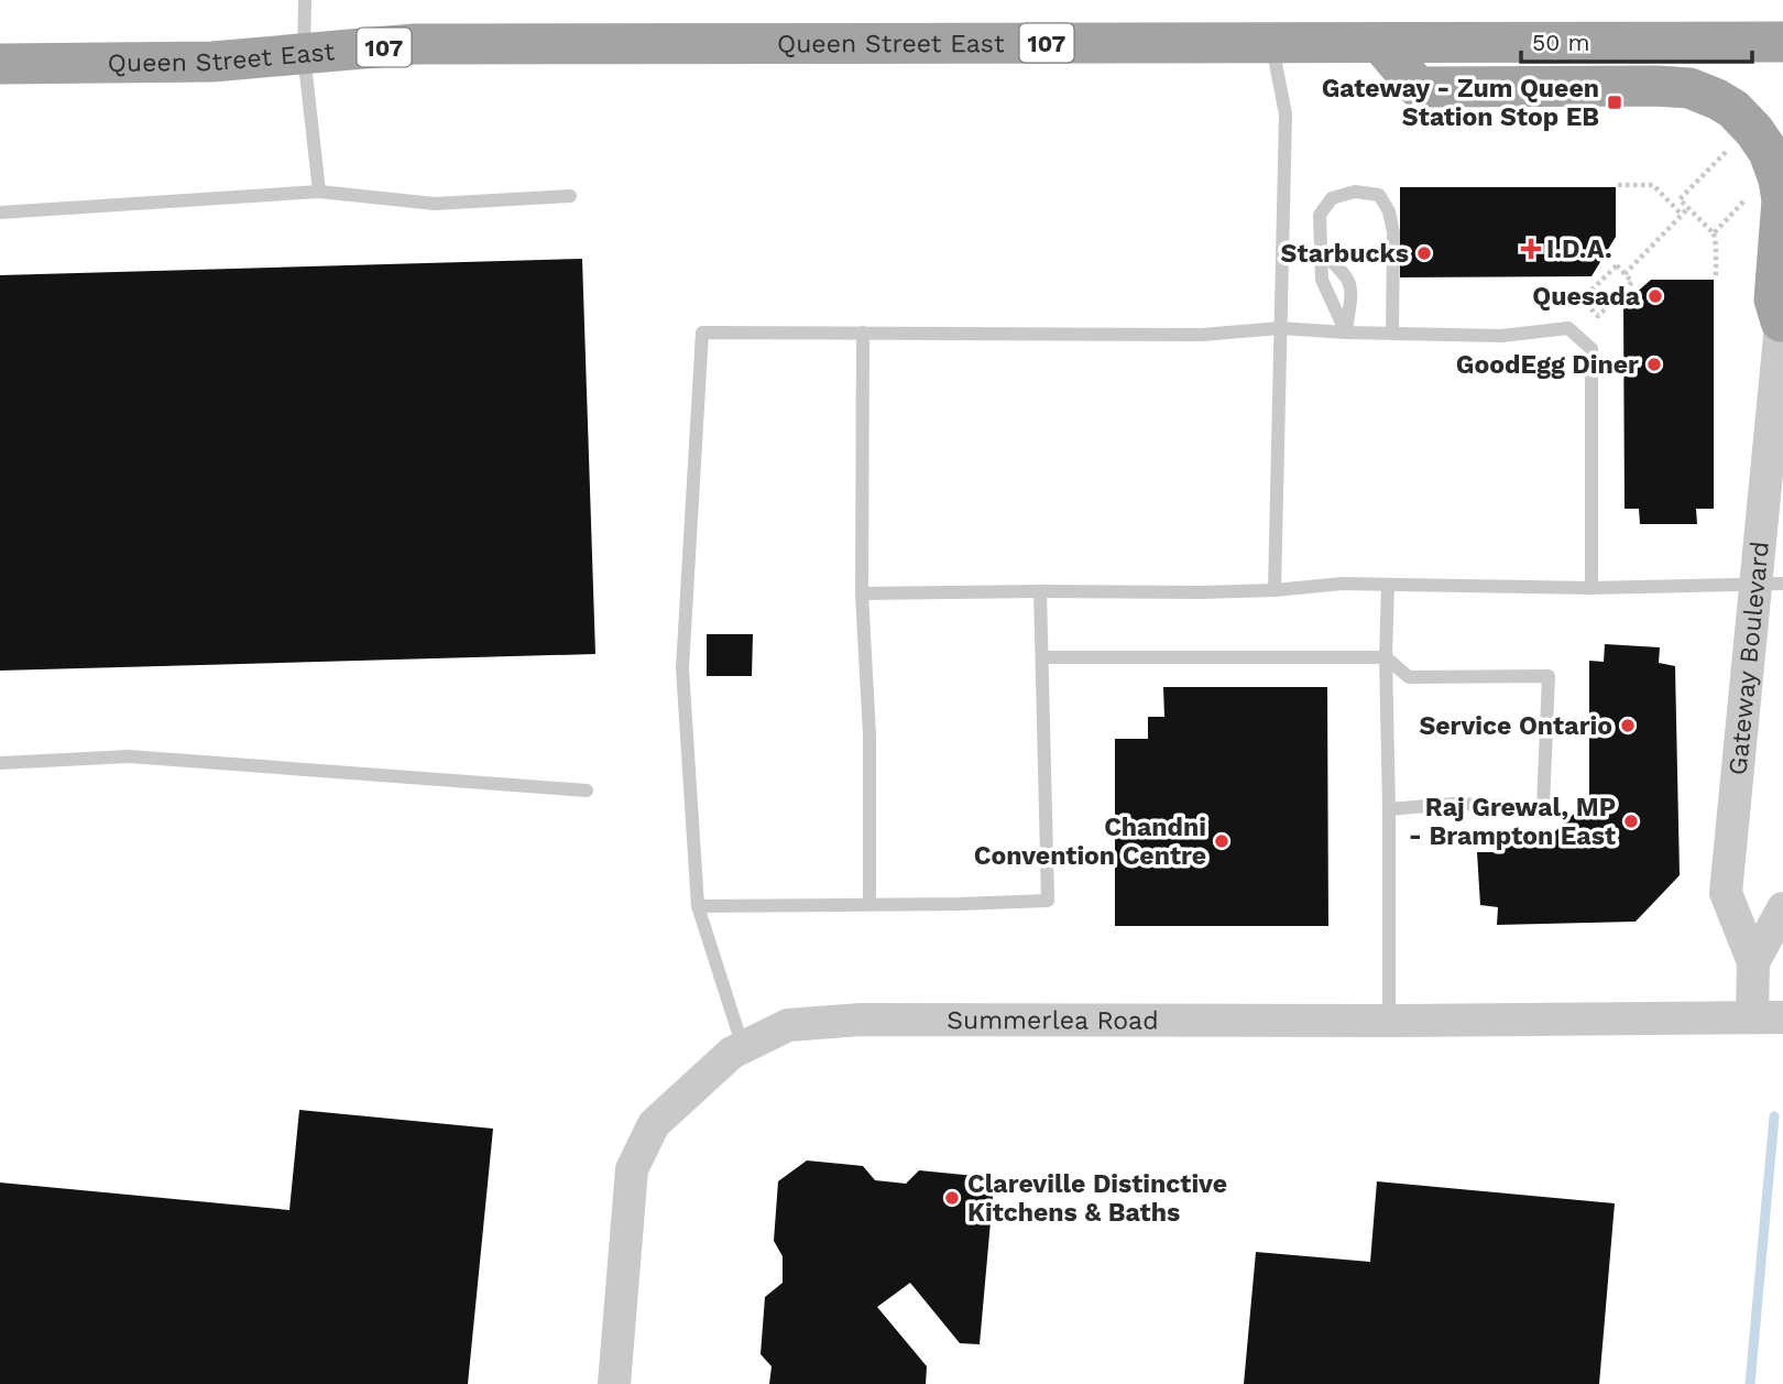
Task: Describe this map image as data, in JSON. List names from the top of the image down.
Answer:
{
  "streets": {
    "main road": ["107", "Queen Street East"],
    "street": ["Gateway Boulevard", "Summerlea Road"]
  },
  "crossings": [
    ["Gateway Boulevard", "Summerlea Road"]
  ],
  "places": {
    "transit": ["Gateway - Zum Queen Station Stop EB"],
    "health": ["I.D.A."],
    "other": [
      "Starbucks",
      "Quesada",
      "GoodEgg Diner",
      "Service Ontario",
      "Raj Grewal, MP - Brampton East",
      "Chandni Convention Centre",
      "Clareville Distinctive Kitchens & Baths"
    ]
  },
  "scale_bar": "50 m"
}
